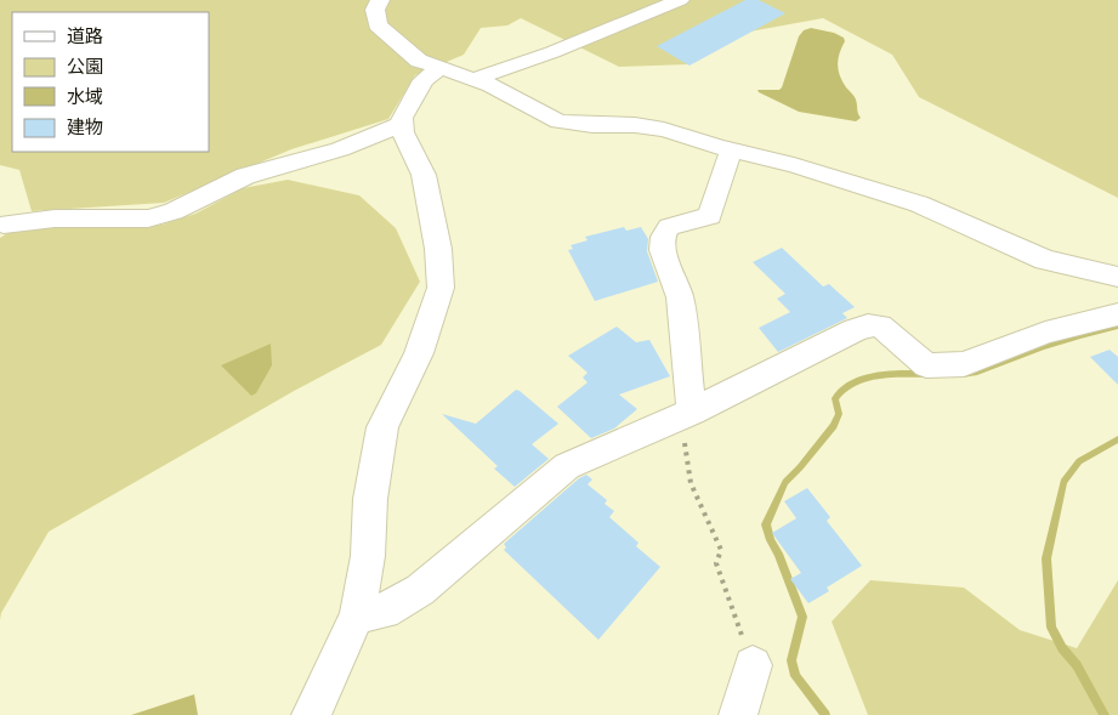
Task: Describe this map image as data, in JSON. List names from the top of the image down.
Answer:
{
  "legend": [
    "道路",
    "公園",
    "水域",
    "建物"
  ]
}
